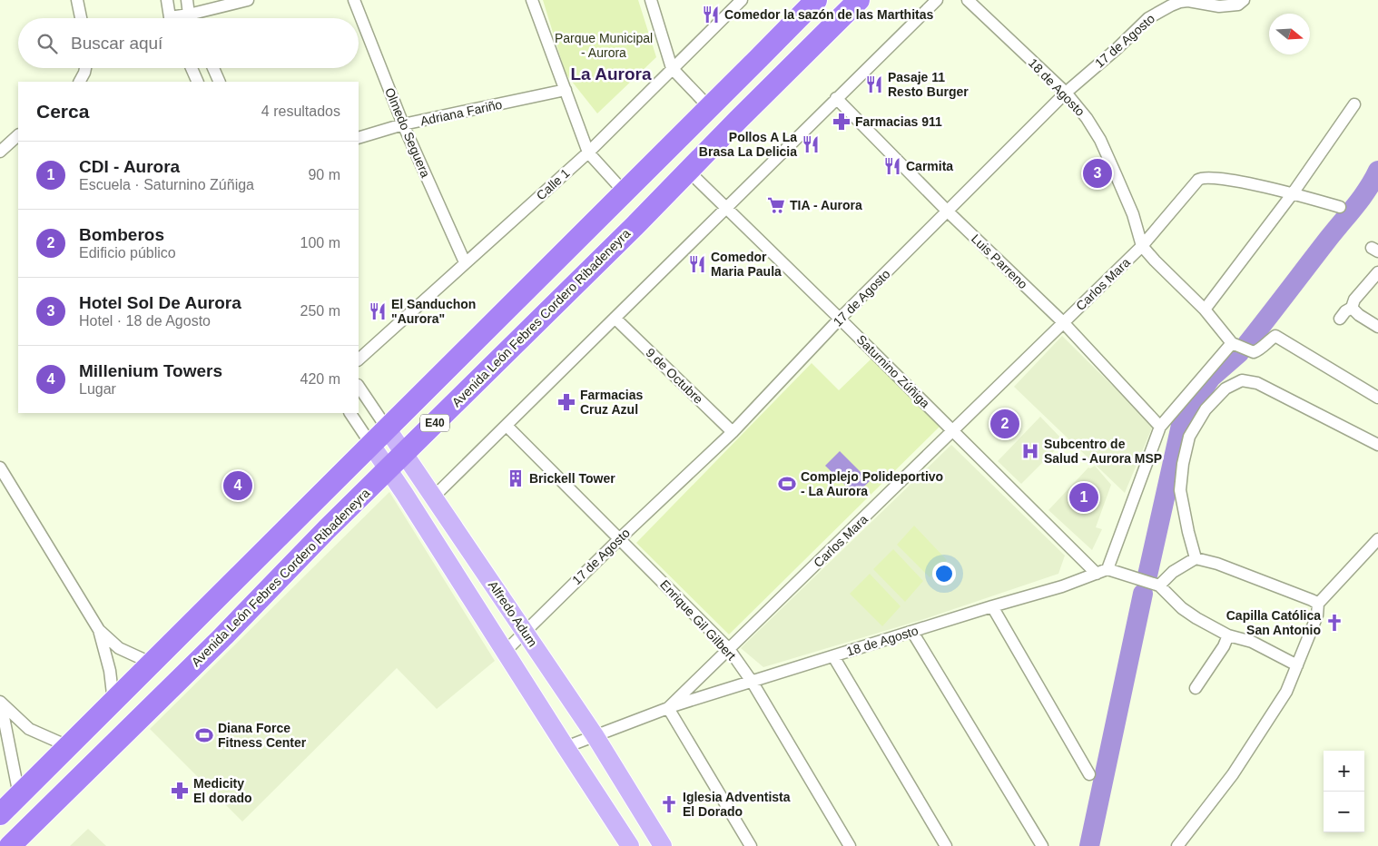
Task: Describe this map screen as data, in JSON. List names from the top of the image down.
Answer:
{
  "streets": {
    "highway": ["Avenida León Febres Cordero Ribadeneyra", "E40"],
    "main road": ["Alfredo Adum"],
    "street": [
      "17 de Agosto",
      "18 de Agosto",
      "Adriana Fariño",
      "Olmedo Seguera",
      "Calle 1",
      "Luis Parreno",
      "Carlos Mara",
      "Saturnino Zúñiga",
      "9 de Octubre",
      "Enrique Gil Gilbert"
    ]
  },
  "crossings": [
    ["17 de Agosto", "18 de Agosto"],
    ["17 de Agosto", "Luis Parreno"],
    ["17 de Agosto", "Saturnino Zúñiga"],
    ["17 de Agosto", "9 de Octubre"],
    ["17 de Agosto", "Alfredo Adum"],
    ["17 de Agosto", "Enrique Gil Gilbert"],
    ["18 de Agosto", "Carlos Mara"],
    ["18 de Agosto", "Saturnino Zúñiga"],
    ["18 de Agosto", "Enrique Gil Gilbert"],
    ["Adriana Fariño", "Olmedo Seguera"],
    ["Olmedo Seguera", "Calle 1"],
    ["Luis Parreno", "Carlos Mara"],
    ["Carlos Mara", "Saturnino Zúñiga"],
    ["Carlos Mara", "Alfredo Adum"],
    ["Carlos Mara", "Enrique Gil Gilbert"],
    ["Avenida León Febres Cordero Ribadeneyra", "Saturnino Zúñiga"],
    ["Avenida León Febres Cordero Ribadeneyra", "Alfredo Adum"],
    ["E40", "Alfredo Adum"]
  ],
  "districts": ["La Aurora"],
  "parks": ["Parque Municipal - Aurora"],
  "places": {
    "restaurant": [
      "Comedor la sazón de las Marthitas",
      "Pasaje 11 Resto Burger",
      "Pollos A La Brasa La Delicia",
      "Carmita",
      "Comedor Maria Paula",
      "El Sanduchon \"Aurora\""
    ],
    "pharmacy": ["Farmacias 911", "Farmacias Cruz Azul", "Medicity El dorado"],
    "supermarket": ["TIA - Aurora"],
    "hospital": ["Subcentro de Salud - Aurora MSP"],
    "building": ["Brickell Tower"],
    "sports": ["Complejo Polideportivo - La Aurora", "Diana Force Fitness Center"],
    "church": ["Capilla Católica San Antonio", "Iglesia Adventista El Dorado"]
  },
  "north": "right",
  "page": {
    "search": "Buscar aquí",
    "heading": ["Cerca", "4 resultados"],
    "list": [
      {
        "mark": "1",
        "name": "CDI - Aurora",
        "note": "Escuela · Saturnino Zúñiga",
        "value": "90 m"
      },
      {
        "mark": "2",
        "name": "Bomberos",
        "note": "Edificio público",
        "value": "100 m"
      },
      {
        "mark": "3",
        "name": "Hotel Sol De Aurora",
        "note": "Hotel · 18 de Agosto",
        "value": "250 m"
      },
      {
        "mark": "4",
        "name": "Millenium Towers",
        "note": "Lugar",
        "value": "420 m"
      }
    ],
    "pins": [
      "3",
      "2",
      "4",
      "1"
    ],
    "map_buttons": ["+", "−"]
  }
}
